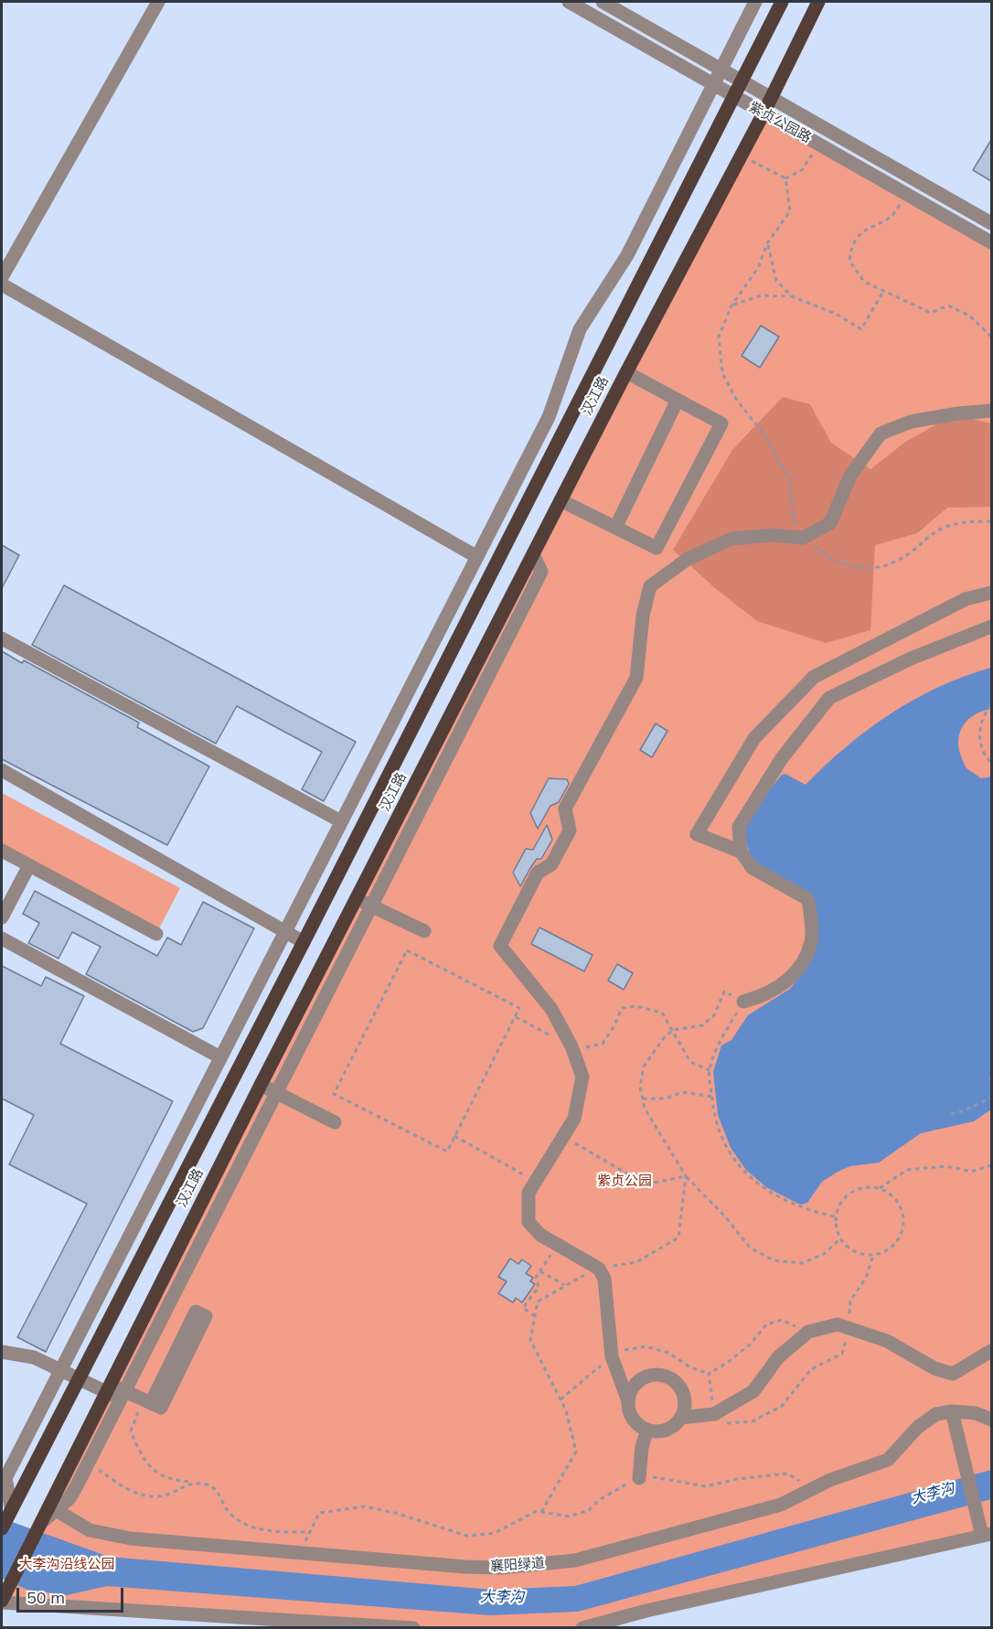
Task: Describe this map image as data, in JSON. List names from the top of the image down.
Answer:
{
  "streets": {
    "main road": ["汉江路"],
    "street": ["紫贞公园路", "襄阳绿道"]
  },
  "crossings": [
    ["紫贞公园路", "汉江路"]
  ],
  "water": ["大李沟"],
  "parks": ["紫贞公园", "大李沟沿线公园"],
  "scale_bar": "50 m"
}
